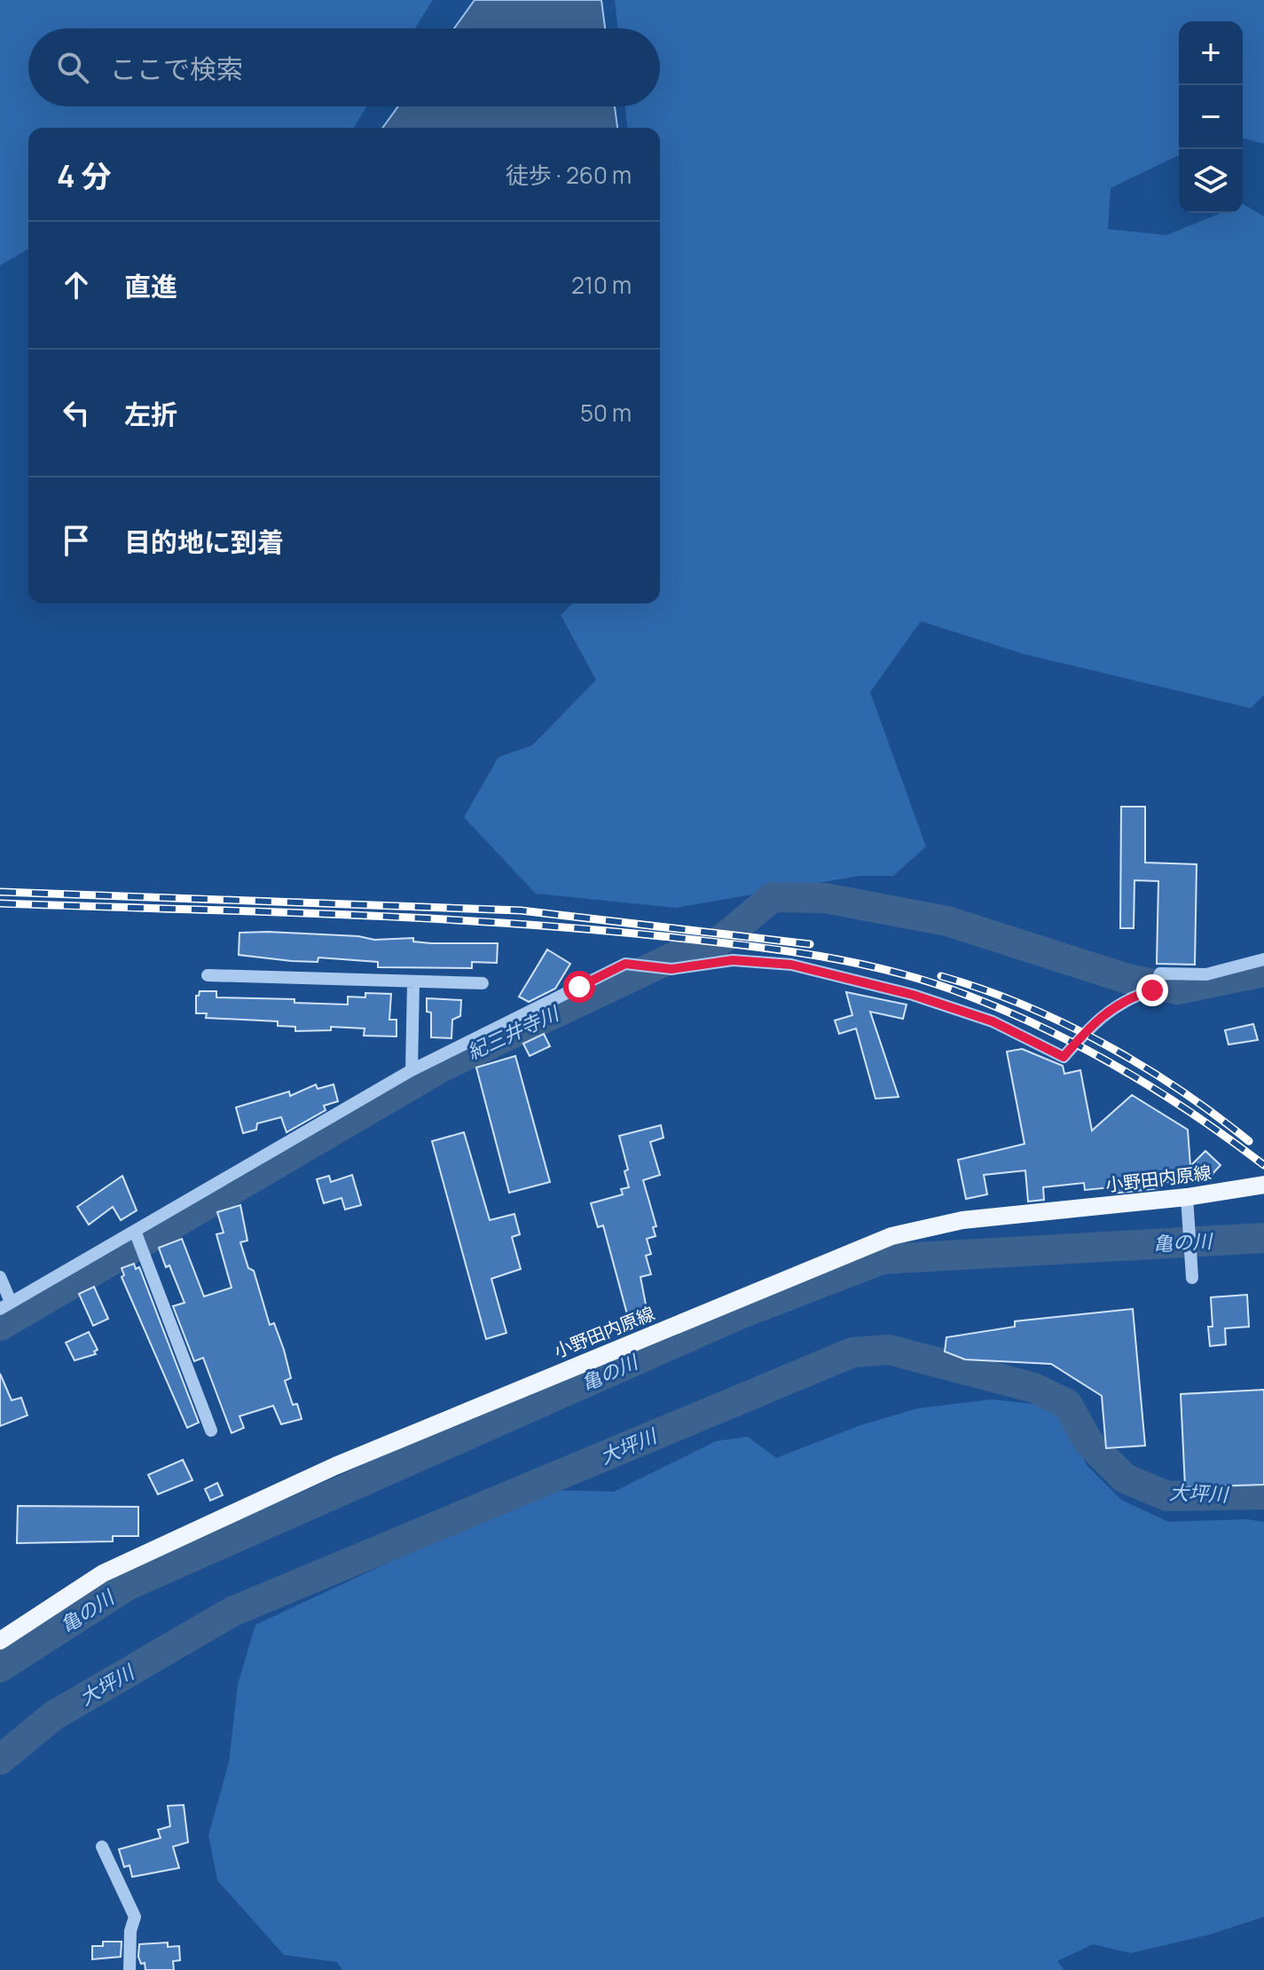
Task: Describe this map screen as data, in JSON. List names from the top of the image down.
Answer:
{
  "streets": {
    "main road": ["小野田内原線"]
  },
  "water": ["紀三井寺川", "亀の川", "大坪川"],
  "page": {
    "map_buttons": ["+", "−"],
    "search": "ここで検索",
    "heading": ["4 分", "徒歩 · 260 m"],
    "list": [
      ["直進", "210 m"],
      ["左折", "50 m"],
      "目的地に到着"
    ]
  }
}
